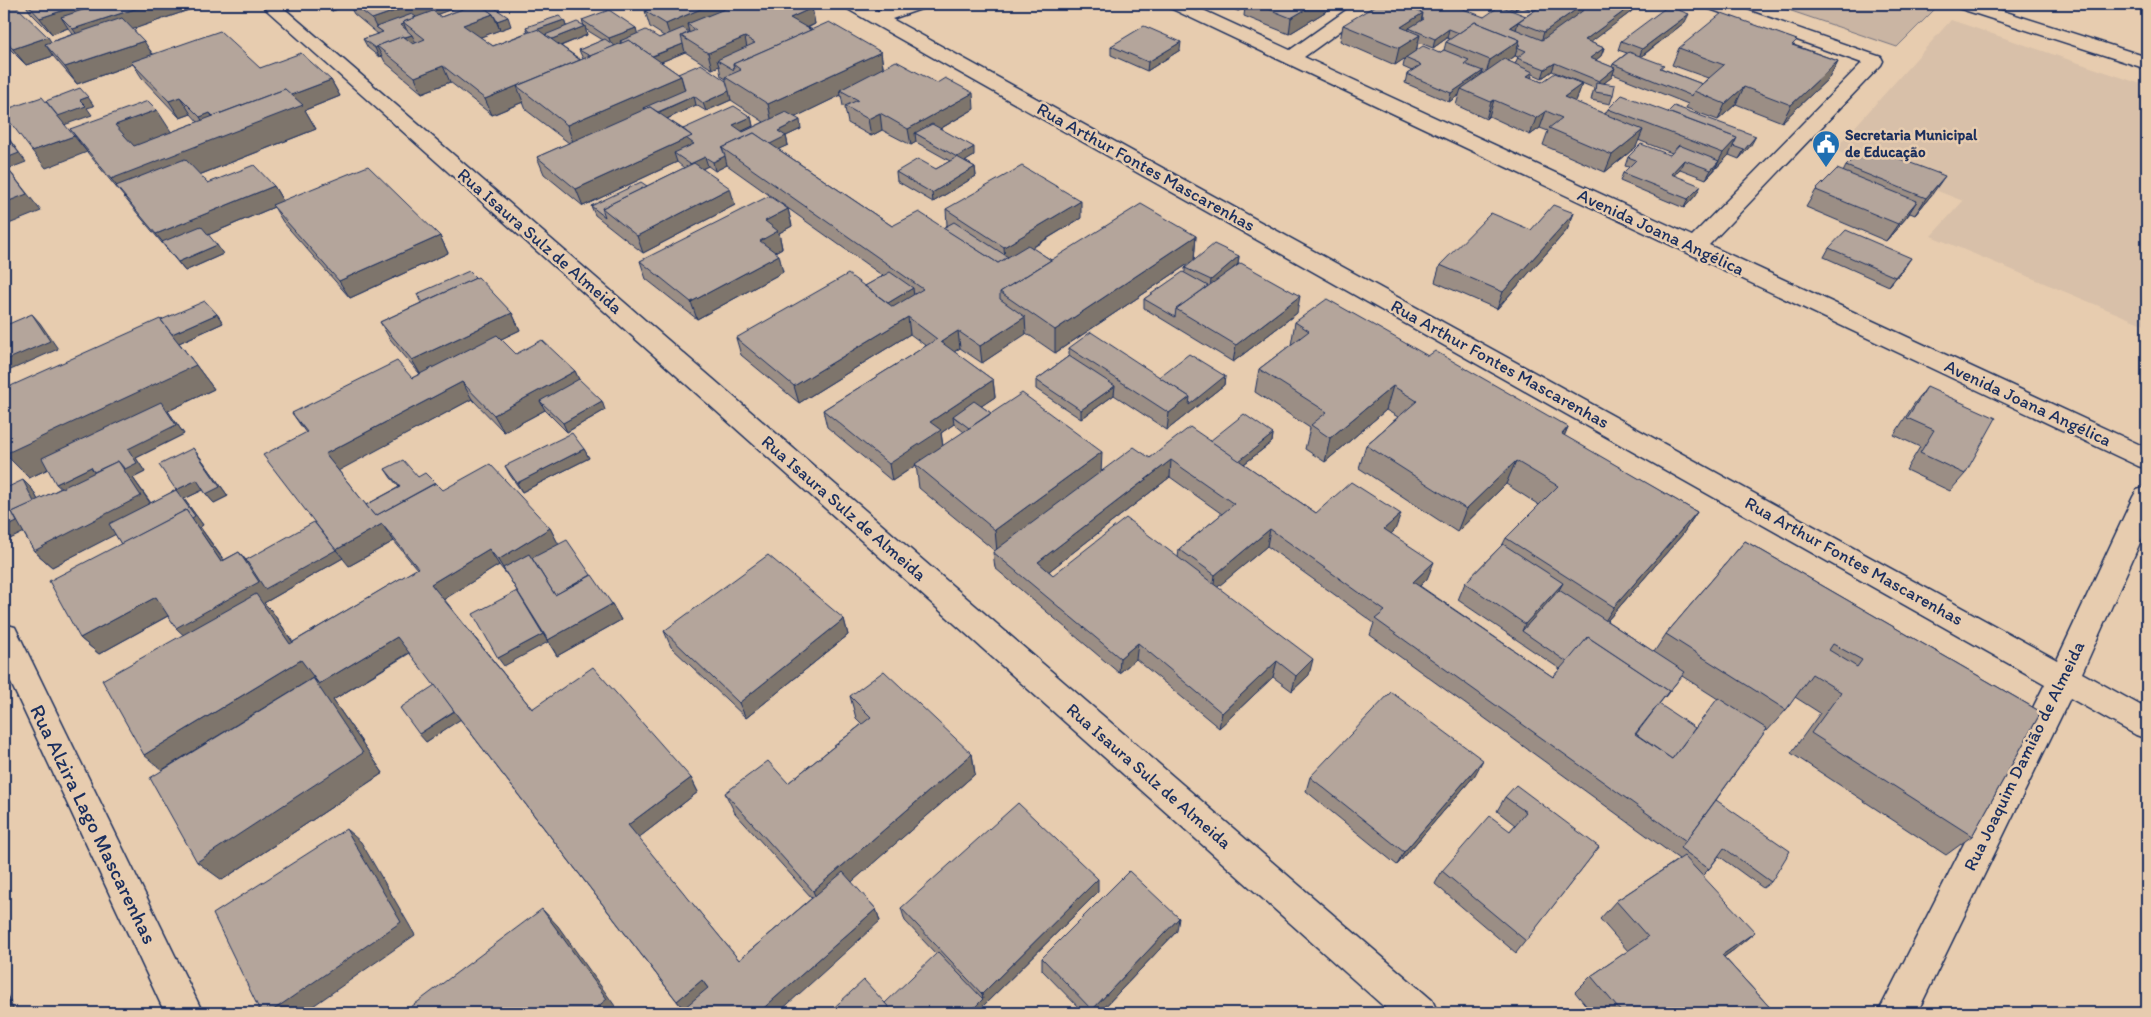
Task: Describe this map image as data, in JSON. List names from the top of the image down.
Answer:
{
  "streets": {
    "street": [
      "Rua Arthur Fontes Mascarenhas",
      "Avenida Joana Angélica",
      "Rua Isaura Sulz de Almeida",
      "Rua Joaquim Damião de Almeida",
      "Rua Alzira Lago Mascarenhas"
    ]
  },
  "crossings": [
    ["Rua Arthur Fontes Mascarenhas", "Rua Joaquim Damião de Almeida"]
  ],
  "places": {
    "public building": ["Secretaria Municipal de Educação"]
  }
}
